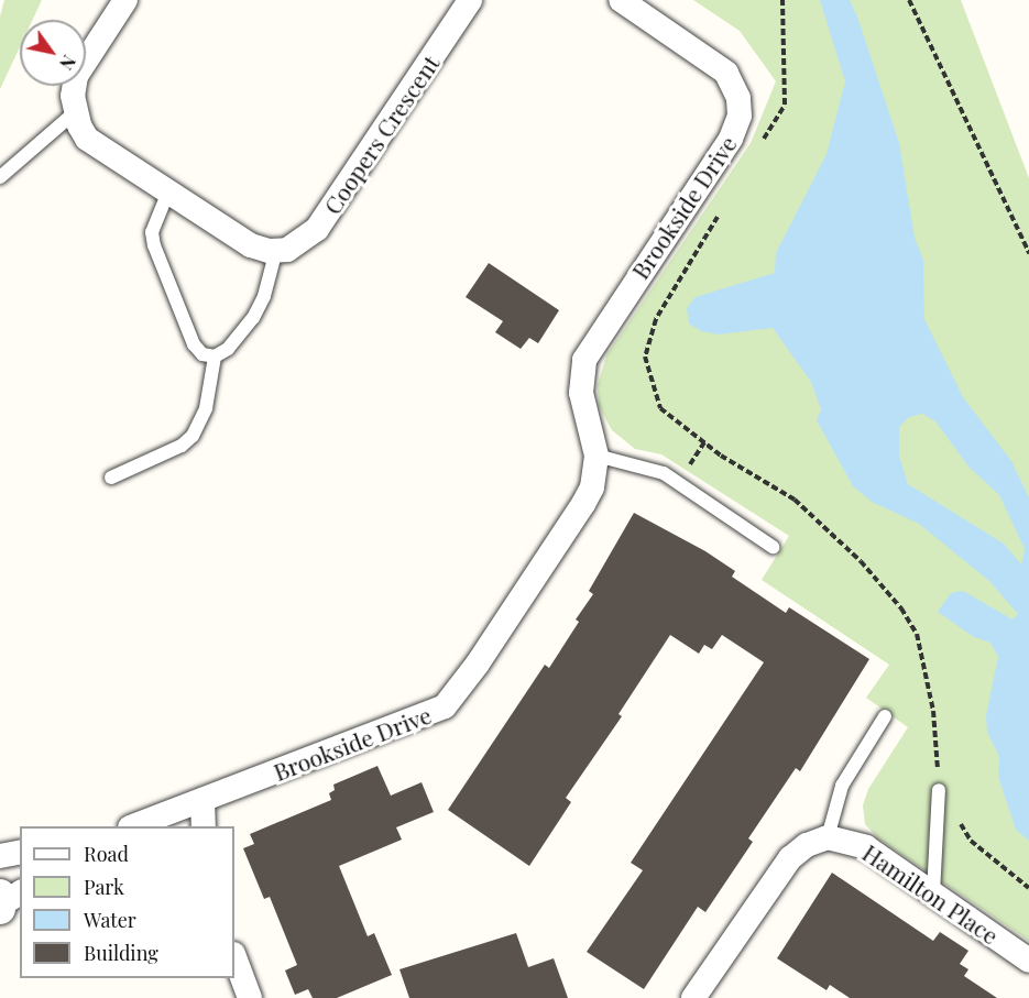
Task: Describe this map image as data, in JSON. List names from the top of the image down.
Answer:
{
  "streets": {
    "street": ["Coopers Crescent", "Brookside Drive", "Hamilton Place"]
  },
  "legend": [
    "Road",
    "Park",
    "Water",
    "Building"
  ],
  "north": "bottom right"
}
